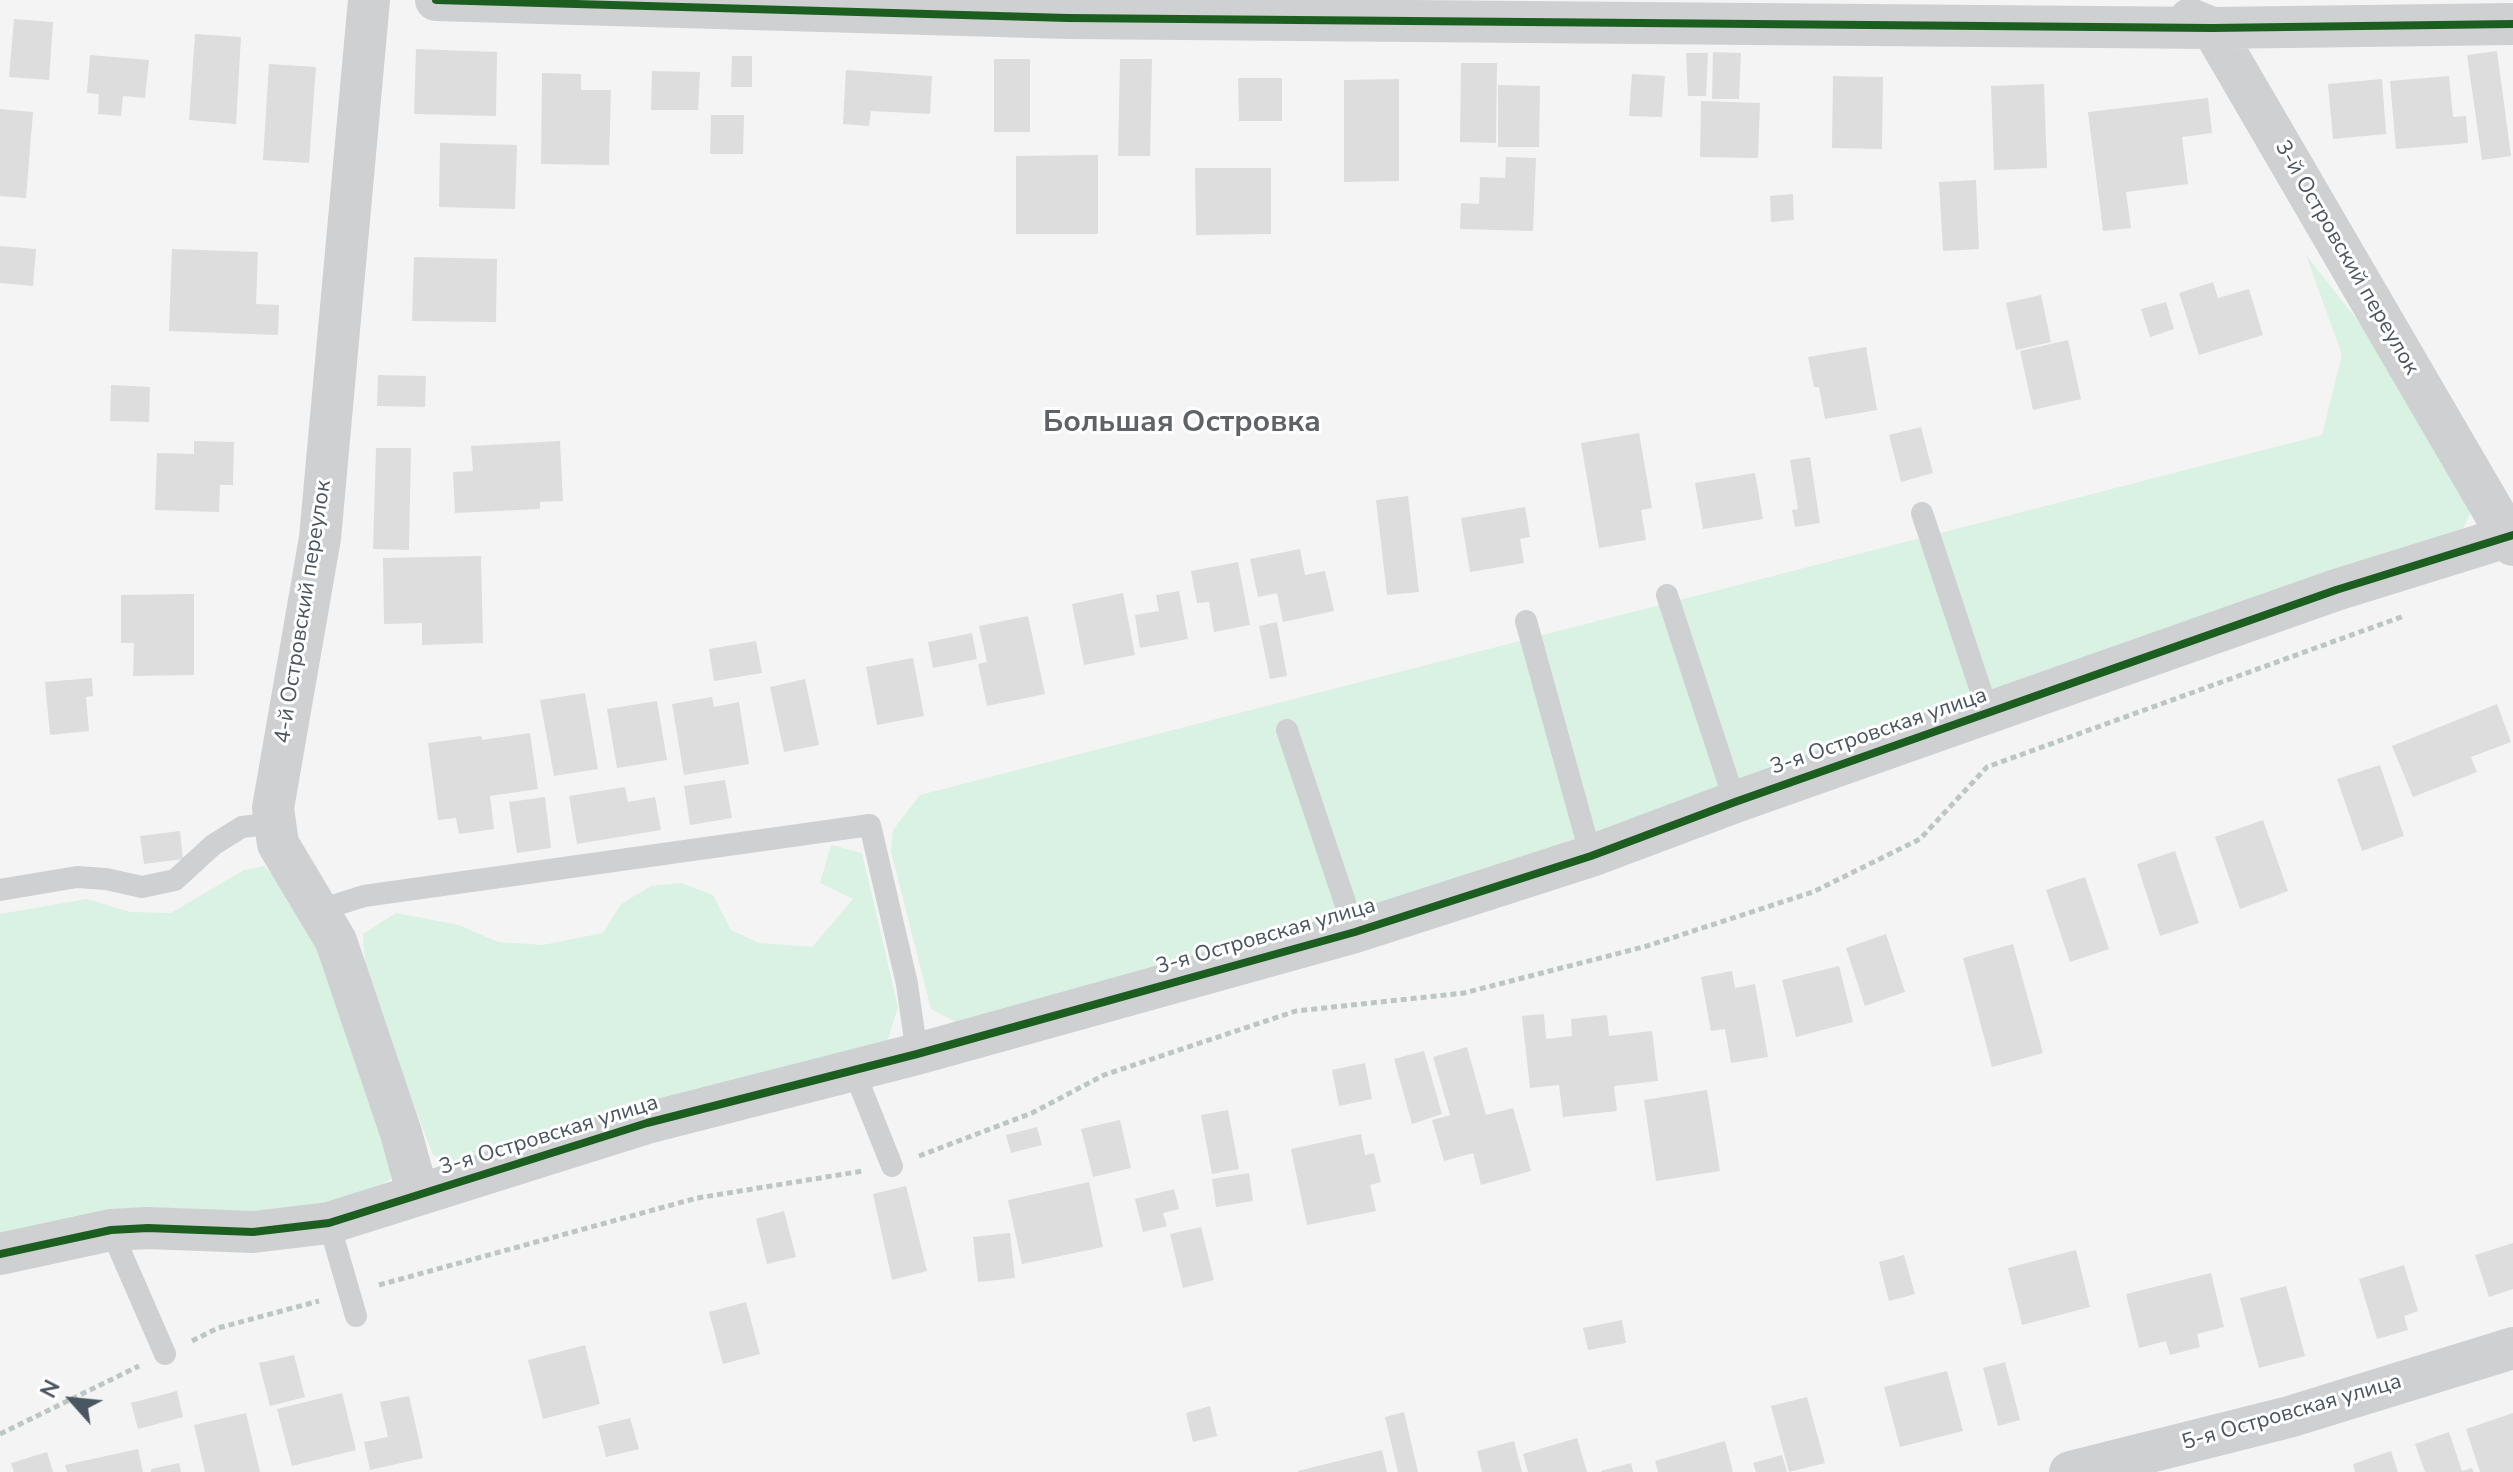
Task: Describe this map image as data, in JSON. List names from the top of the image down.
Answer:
{
  "streets": {
    "street": [
      "3-й Островский переулок",
      "4-й Островский переулок",
      "3-я Островская улица",
      "5-я Островская улица"
    ]
  },
  "crossings": [
    ["3-й Островский переулок", "3-я Островская улица"],
    ["4-й Островский переулок", "3-я Островская улица"]
  ],
  "districts": ["Большая Островка"],
  "north": "top left"
}
